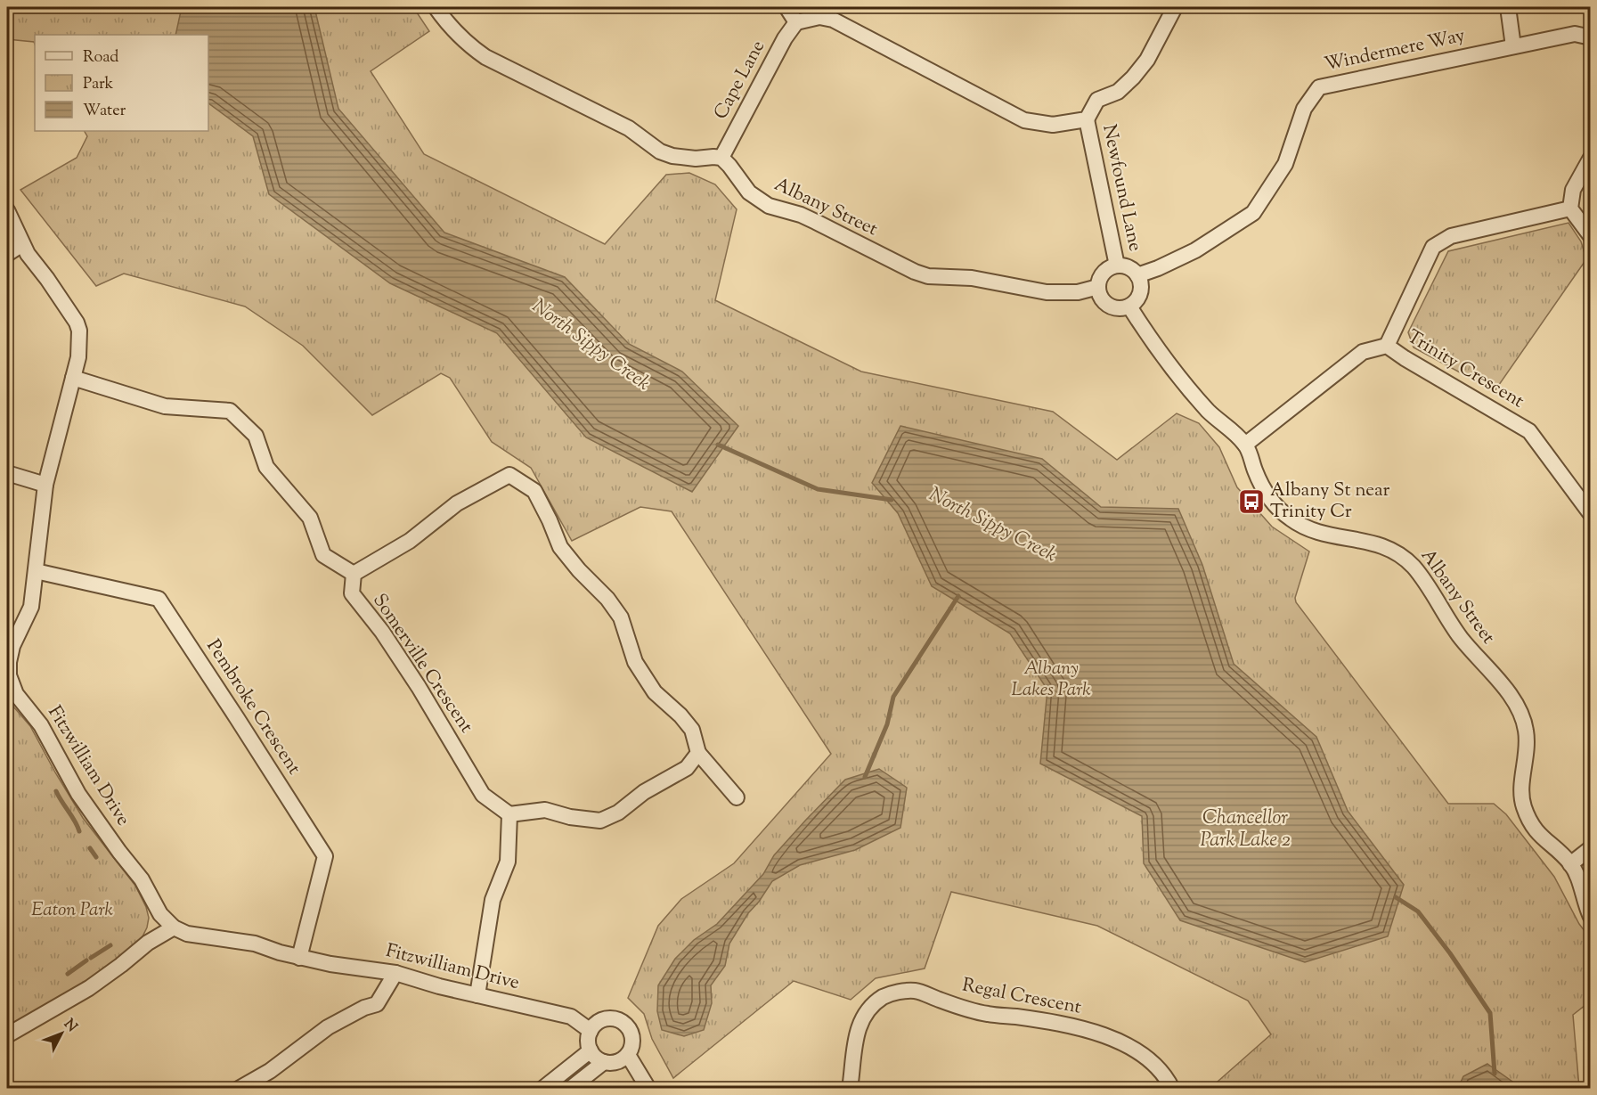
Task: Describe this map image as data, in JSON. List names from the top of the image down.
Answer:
{
  "streets": {
    "street": [
      "Windermere Way",
      "Cape Lane",
      "Newfound Lane",
      "Albany Street",
      "Trinity Crescent",
      "Somerville Crescent",
      "Pembroke Crescent",
      "Fitzwilliam Drive",
      "Regal Crescent"
    ]
  },
  "crossings": [
    ["Windermere Way", "Newfound Lane"],
    ["Windermere Way", "Albany Street"],
    ["Cape Lane", "Albany Street"],
    ["Newfound Lane", "Albany Street"],
    ["Albany Street", "Trinity Crescent"],
    ["Pembroke Crescent", "Fitzwilliam Drive"]
  ],
  "water": ["North Sippy Creek", "Chancellor Park Lake 2"],
  "parks": ["Albany Lakes Park", "Eaton Park"],
  "places": {
    "bus stop": ["Albany St near Trinity Cr"]
  },
  "legend": ["Road", "Park", "Water"],
  "north": "top right"
}
